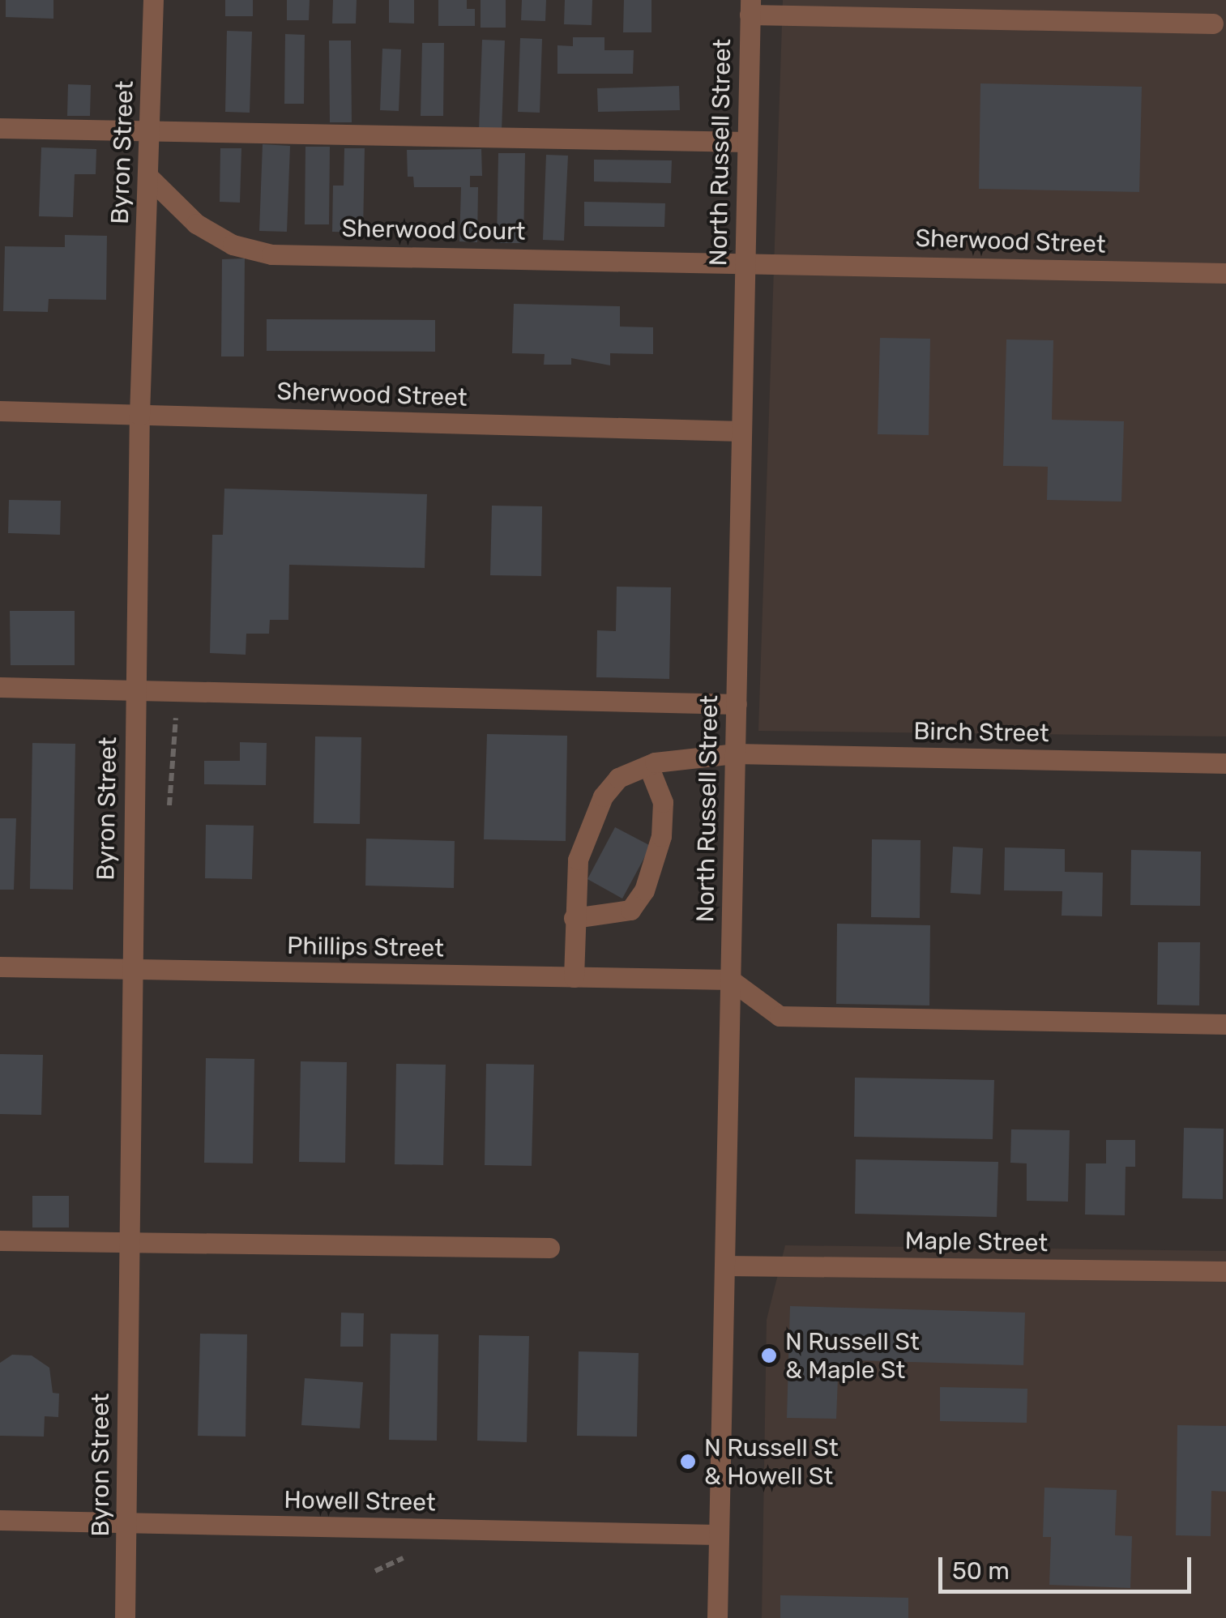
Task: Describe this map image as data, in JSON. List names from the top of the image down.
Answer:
{
  "streets": {
    "street": [
      "Byron Street",
      "North Russell Street",
      "Sherwood Court",
      "Sherwood Street",
      "Birch Street",
      "Phillips Street",
      "Maple Street",
      "Howell Street"
    ]
  },
  "crossings": [
    ["Byron Street", "Sherwood Court"],
    ["Byron Street", "Sherwood Street"],
    ["Byron Street", "Phillips Street"],
    ["Byron Street", "Howell Street"],
    ["North Russell Street", "Sherwood Court"],
    ["North Russell Street", "Sherwood Street"],
    ["North Russell Street", "Birch Street"],
    ["North Russell Street", "Phillips Street"],
    ["North Russell Street", "Maple Street"],
    ["North Russell Street", "Howell Street"],
    ["Sherwood Court", "Sherwood Street"],
    ["Birch Street", "Phillips Street"]
  ],
  "places": ["N Russell St & Maple St", "N Russell St & Howell St"],
  "scale_bar": "50 m"
}
